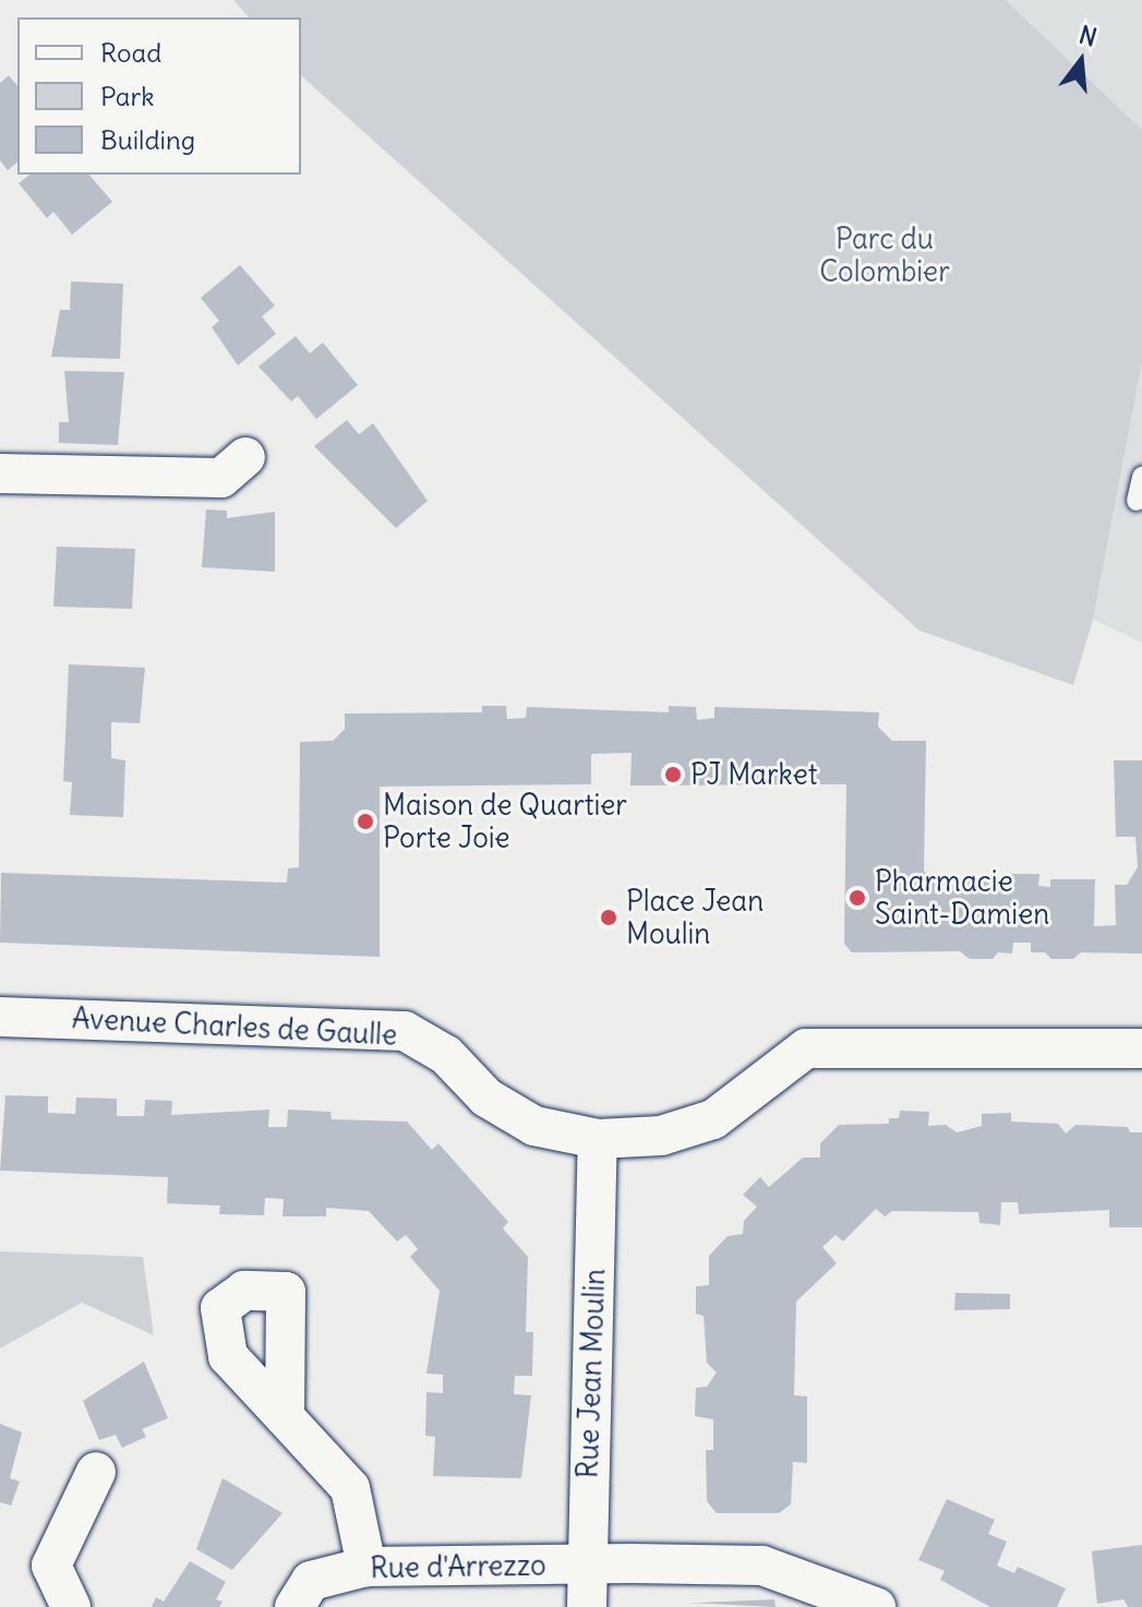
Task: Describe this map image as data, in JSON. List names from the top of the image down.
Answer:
{
  "streets": {
    "street": ["Avenue Charles de Gaulle", "Rue Jean Moulin", "Rue d'Arrezzo"]
  },
  "crossings": [
    ["Avenue Charles de Gaulle", "Rue Jean Moulin"],
    ["Rue Jean Moulin", "Rue d'Arrezzo"]
  ],
  "parks": ["Parc du Colombier"],
  "places": [
    "PJ Market",
    "Maison de Quartier Porte Joie",
    "Pharmacie Saint-Damien",
    "Place Jean Moulin"
  ],
  "legend": ["Road", "Park", "Building"],
  "north": "top"
}
